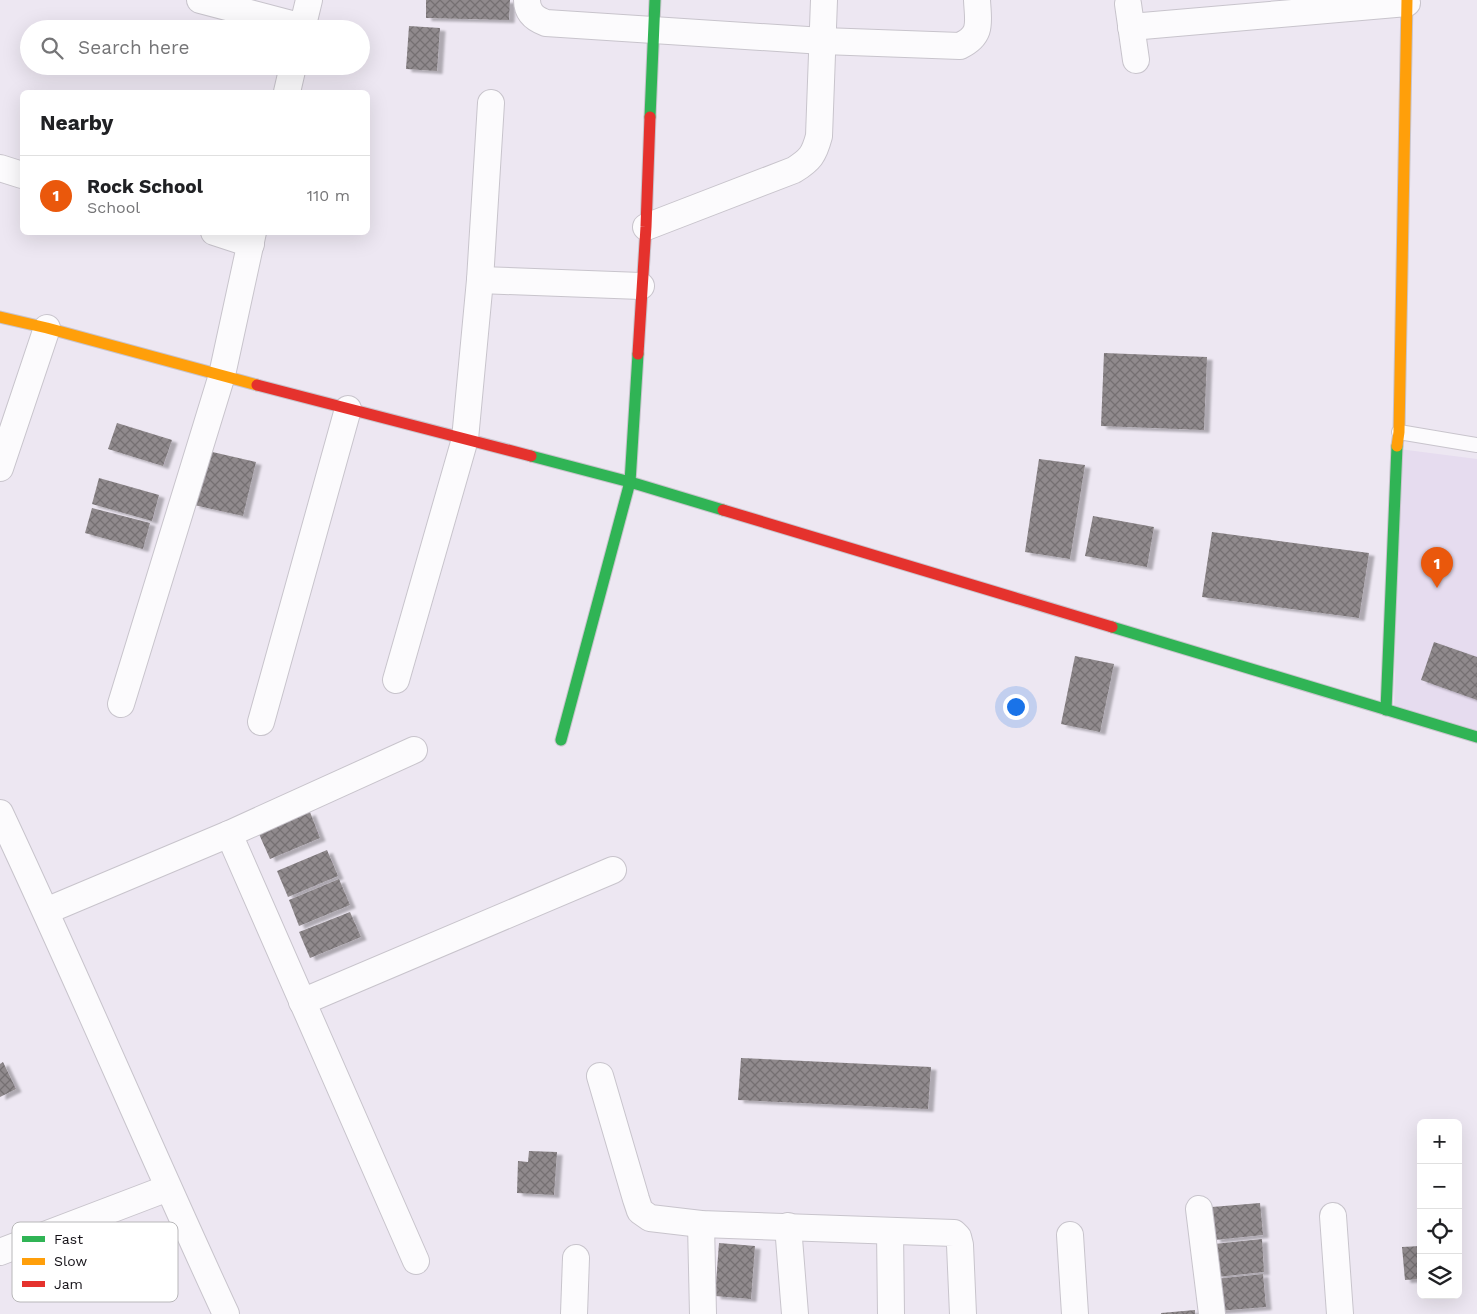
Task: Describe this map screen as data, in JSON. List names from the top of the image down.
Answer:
{
  "legend": ["Fast", "Slow", "Jam"],
  "page": {
    "search": "Search here",
    "heading": "Nearby",
    "list": [
      {
        "mark": "1",
        "name": "Rock School",
        "note": "School",
        "value": "110 m"
      }
    ],
    "pins": "1",
    "map_buttons": ["+", "−"]
  }
}
